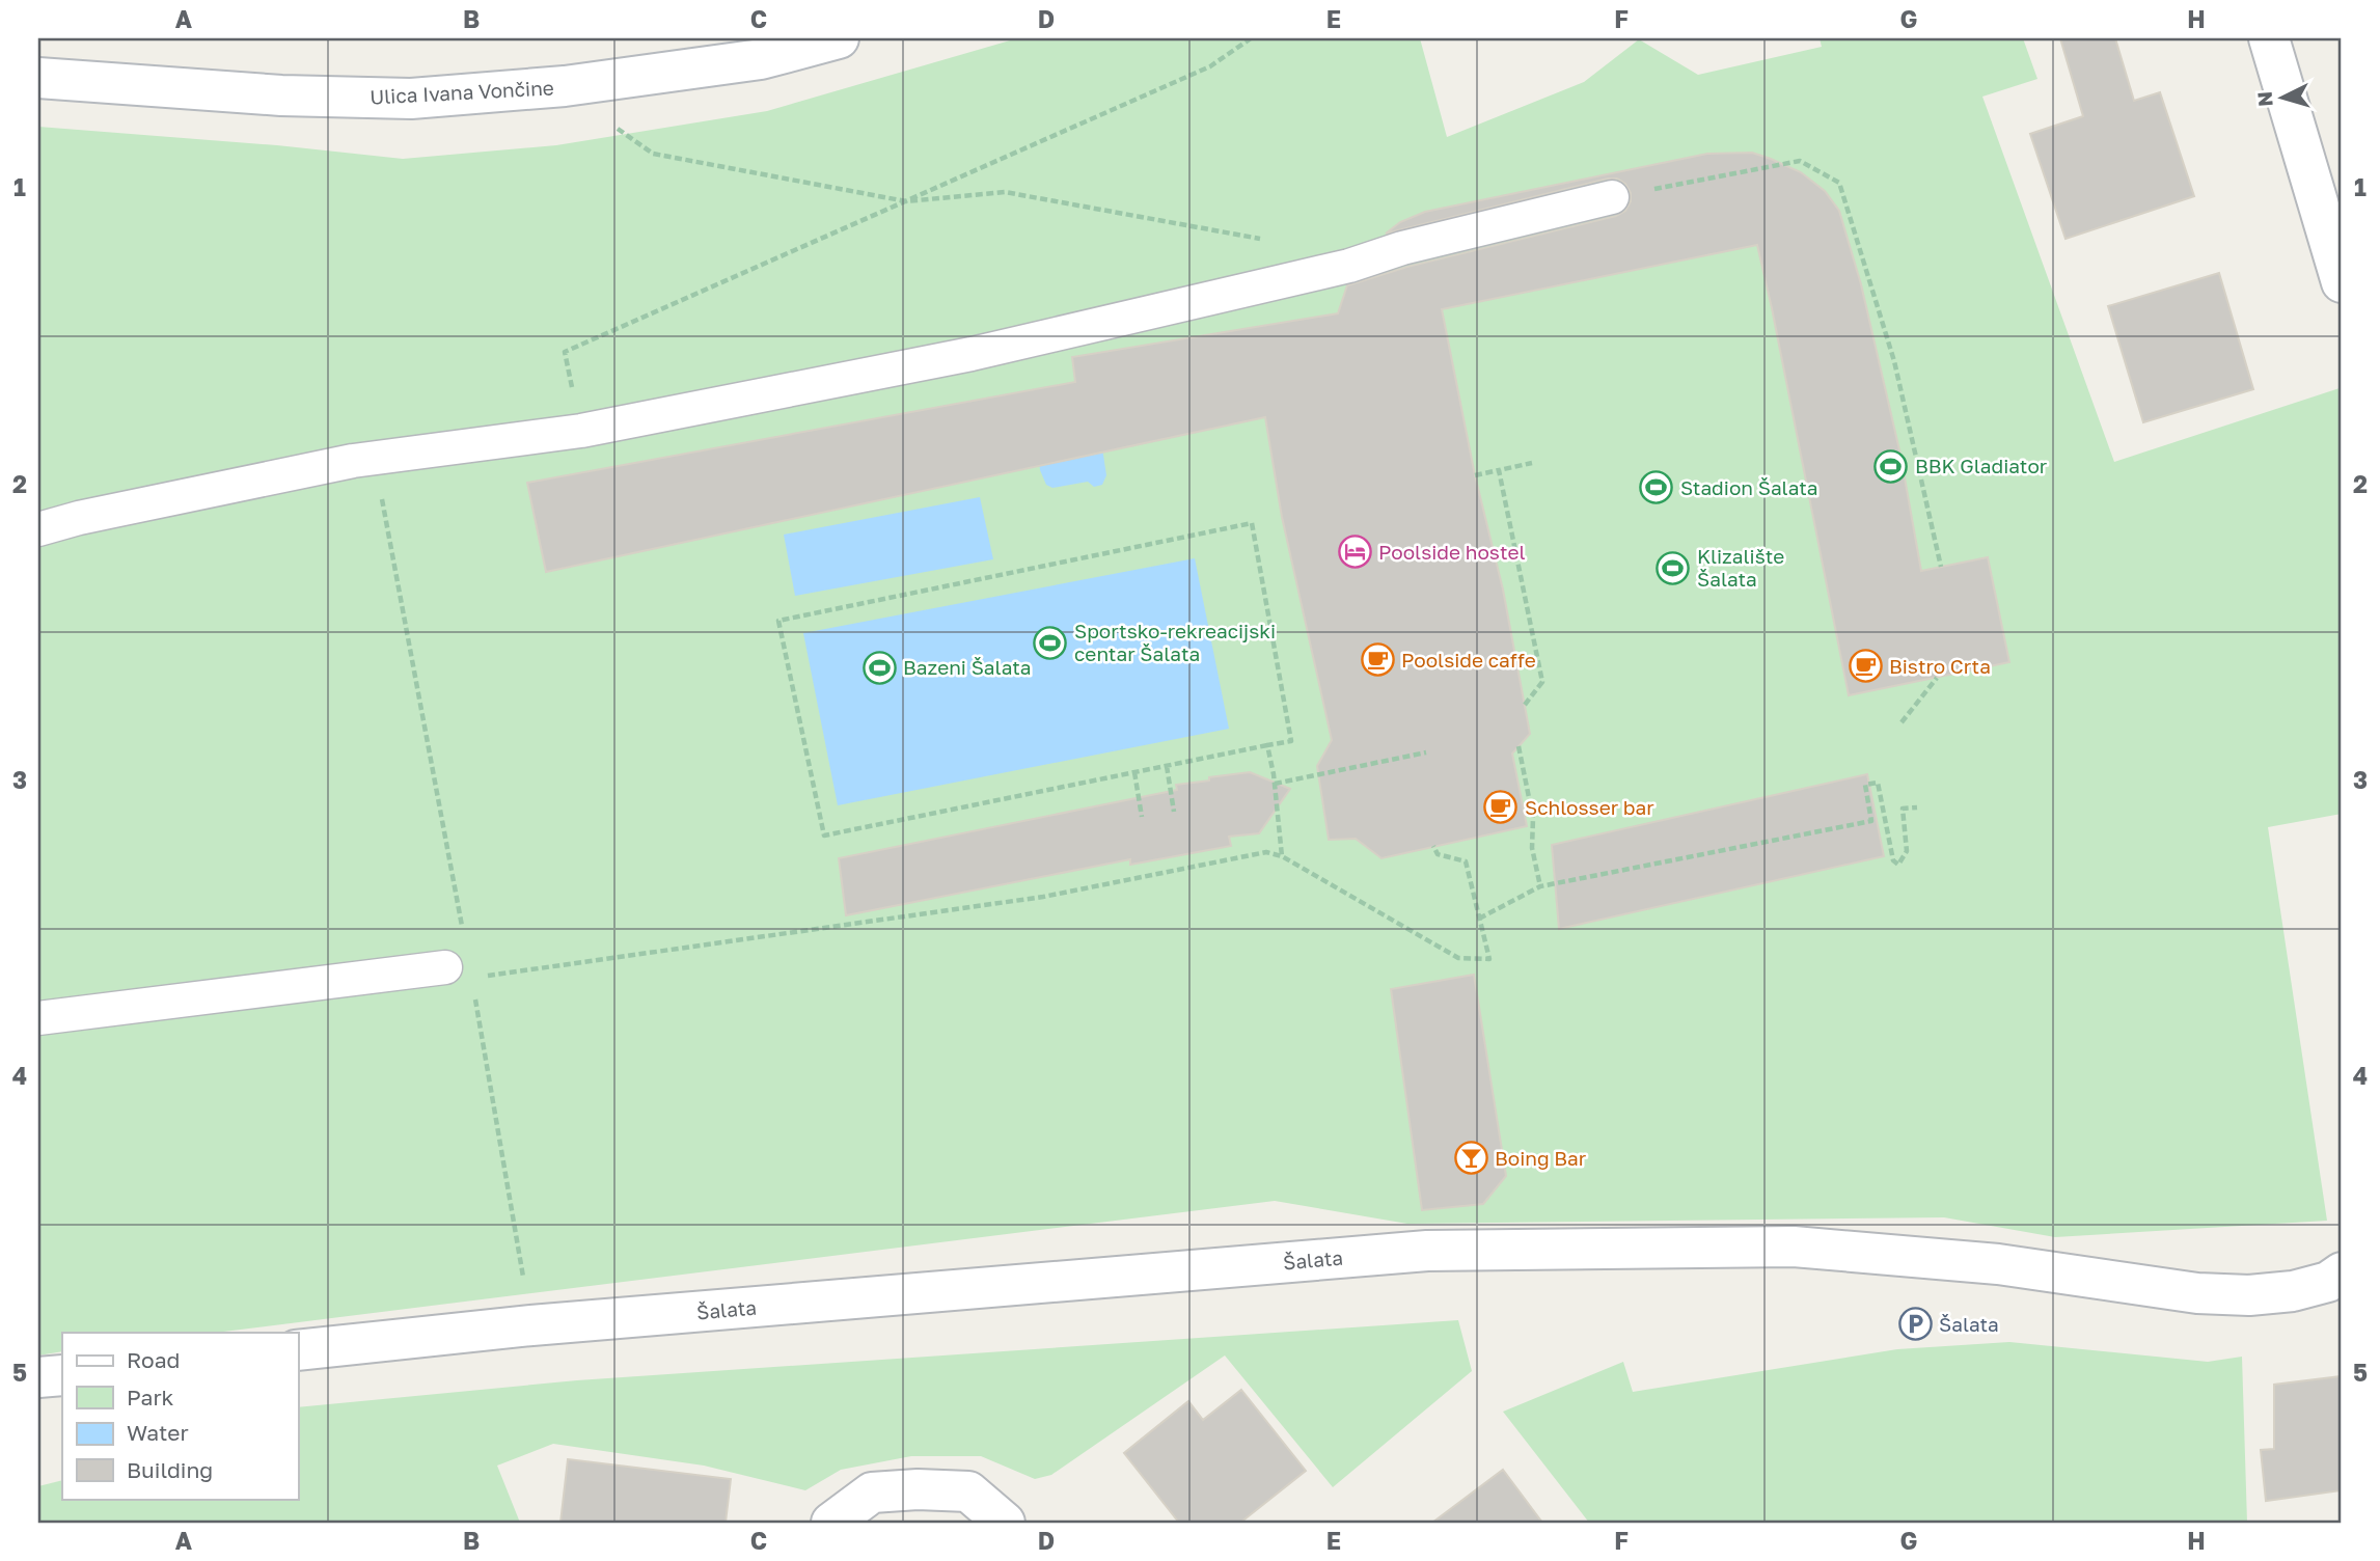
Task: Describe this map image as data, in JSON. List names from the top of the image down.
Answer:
{
  "streets": {
    "street": ["Ulica Ivana Vončine", "Šalata"]
  },
  "places": {
    "sports": [
      "BBK Gladiator",
      "Stadion Šalata",
      "Klizalište Šalata",
      "Sportsko-rekreacijski centar Šalata",
      "Bazeni Šalata"
    ],
    "hotel": ["Poolside hostel"],
    "cafe": ["Poolside caffe", "Bistro Crta", "Schlosser bar"],
    "bar": ["Boing Bar"],
    "parking": ["Šalata"]
  },
  "legend": [
    "Road",
    "Park",
    "Water",
    "Building"
  ],
  "north": "left",
  "grid": {
    "columns": [
      "A",
      "B",
      "C",
      "D",
      "E",
      "F",
      "G",
      "H"
    ],
    "rows": [
      "1",
      "2",
      "3",
      "4",
      "5"
    ]
  }
}
